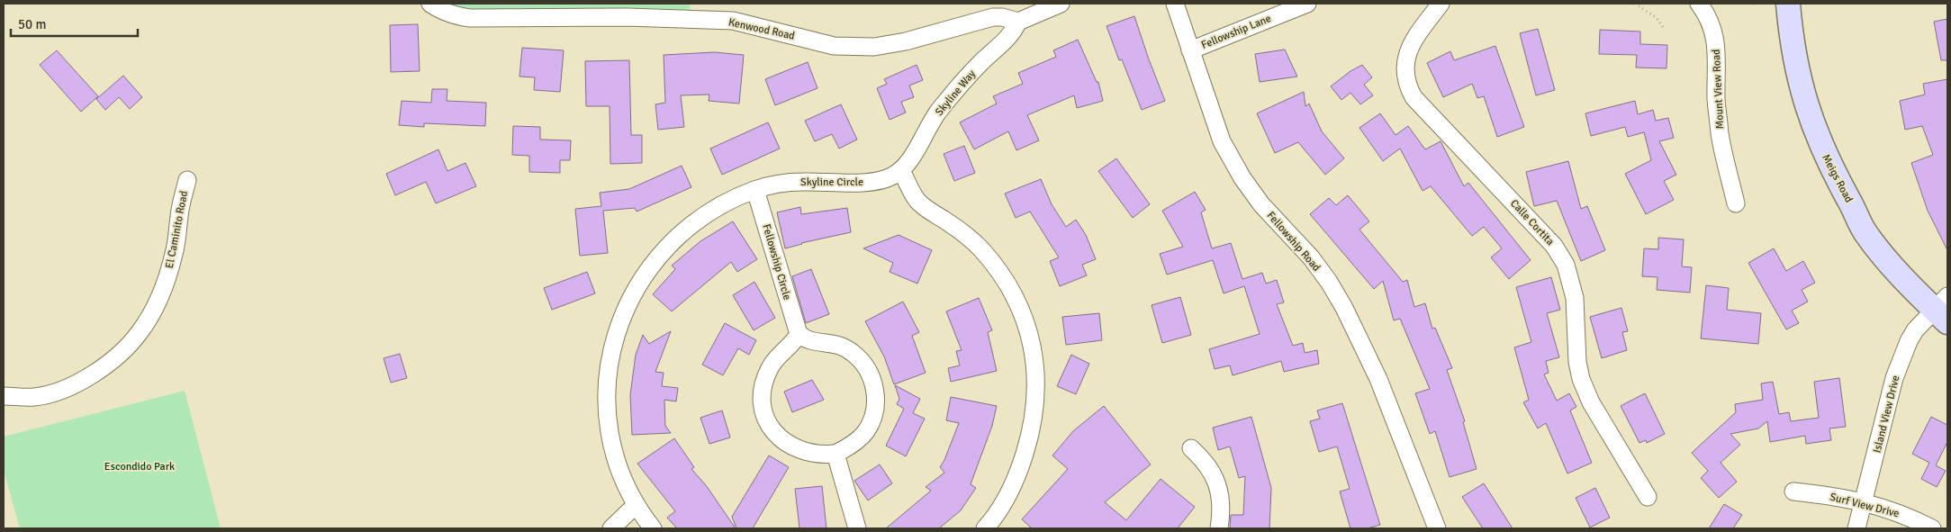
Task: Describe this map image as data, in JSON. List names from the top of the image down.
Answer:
{
  "streets": {
    "main road": ["Meigs Road"],
    "street": [
      "Kenwood Road",
      "Fellowship Lane",
      "Mount View Road",
      "Skyline Way",
      "Skyline Circle",
      "Calle Cortita",
      "El Caminito Road",
      "Fellowship Road",
      "Fellowship Circle",
      "Island View Drive",
      "Surf View Drive"
    ]
  },
  "crossings": [
    ["Kenwood Road", "Skyline Way"],
    ["Fellowship Lane", "Fellowship Road"],
    ["Skyline Way", "Skyline Circle"],
    ["Meigs Road", "Island View Drive"],
    ["Skyline Circle", "Fellowship Circle"],
    ["Island View Drive", "Surf View Drive"]
  ],
  "parks": ["Escondido Park"],
  "scale_bar": "50 m"
}
